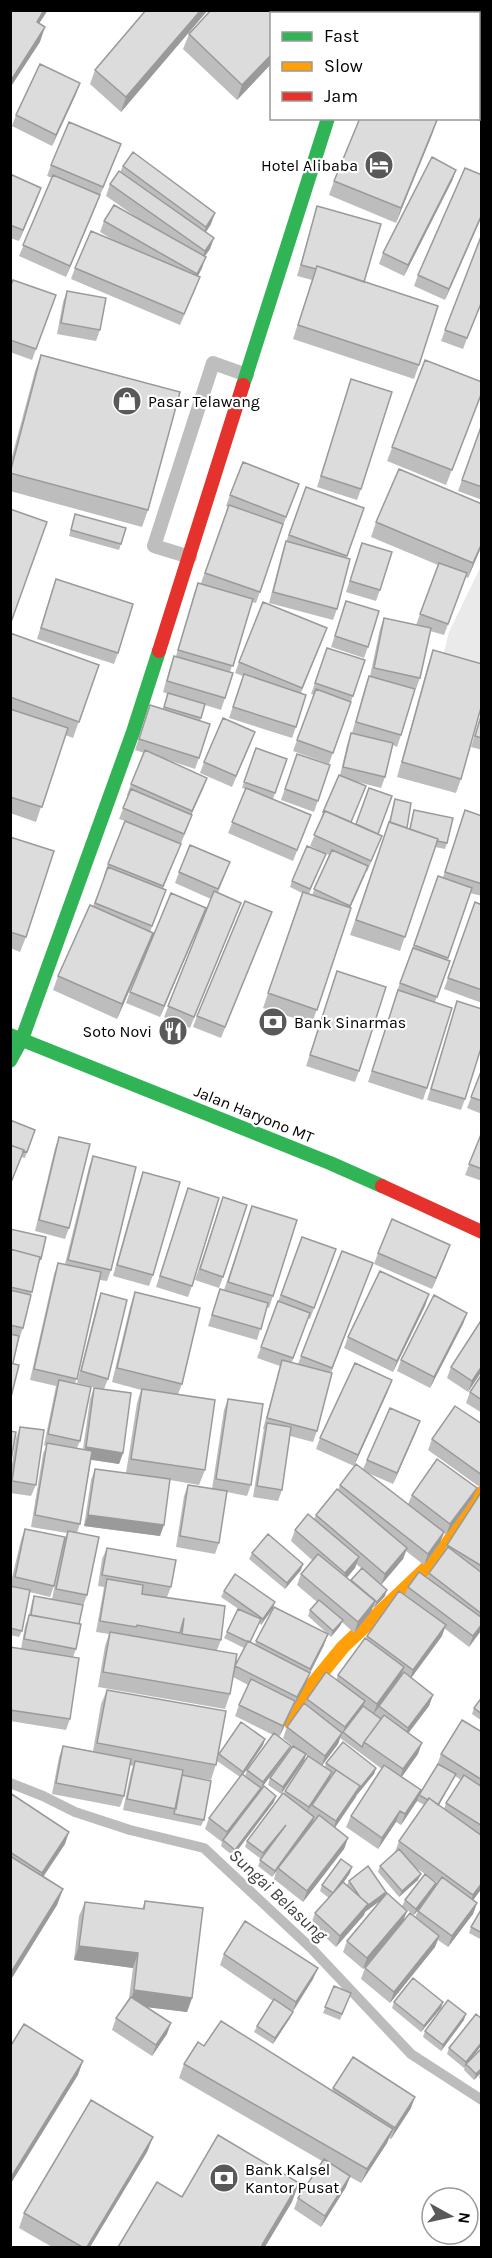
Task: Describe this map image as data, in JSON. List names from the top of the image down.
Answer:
{
  "streets": {
    "street": ["Jalan Haryono MT"]
  },
  "water": ["Sungai Belasung"],
  "places": {
    "hotel": ["Hotel Alibaba"],
    "shop": ["Pasar Telawang"],
    "bank": ["Bank Sinarmas", "Bank Kalsel Kantor Pusat"],
    "restaurant": ["Soto Novi"]
  },
  "legend": ["Fast", "Slow", "Jam"],
  "north": "right"
}
